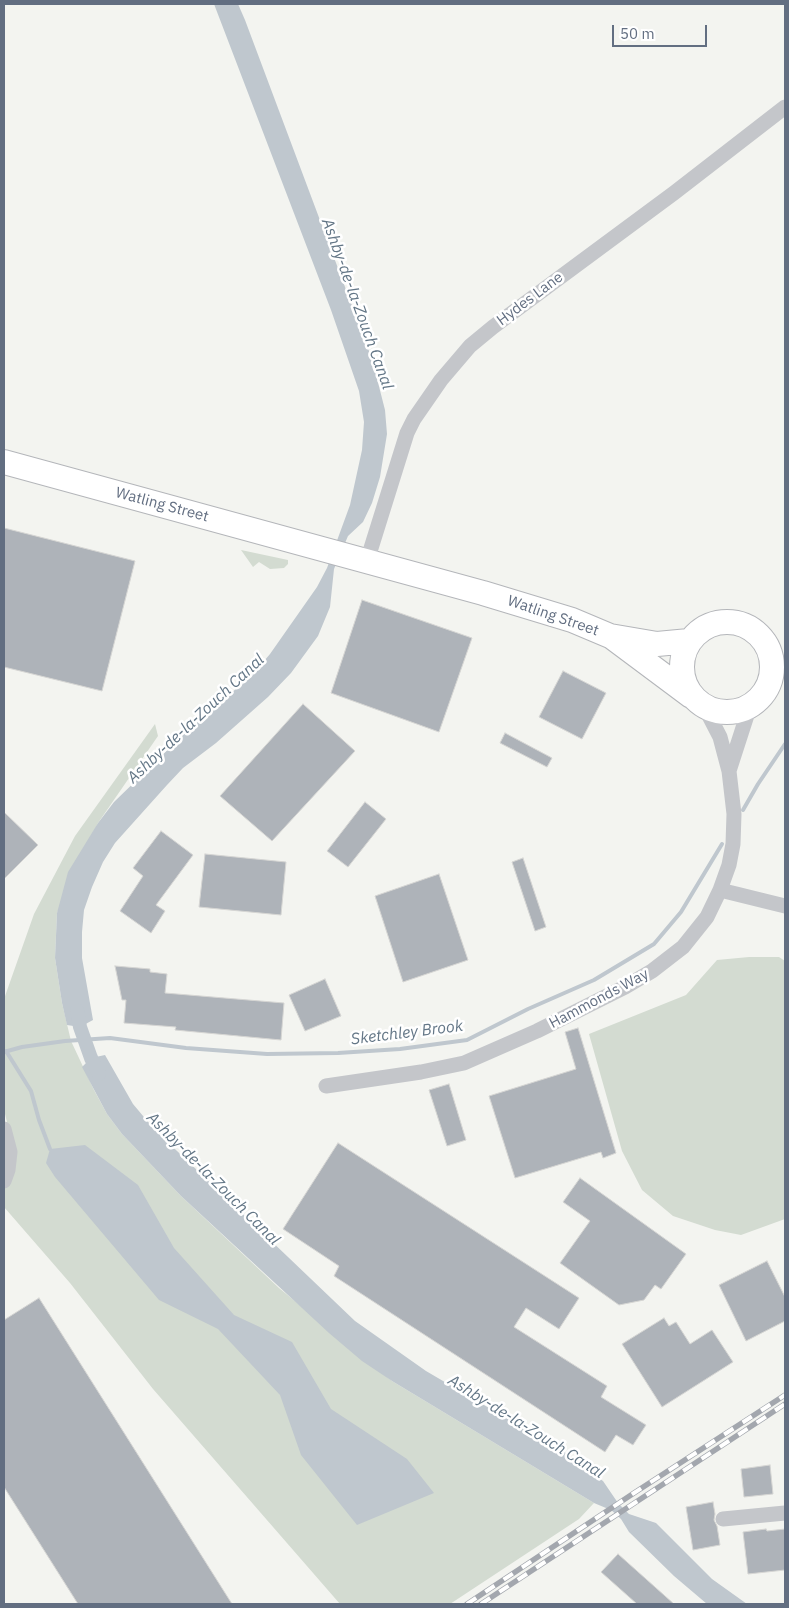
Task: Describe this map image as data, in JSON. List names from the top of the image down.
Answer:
{
  "streets": {
    "highway": ["Watling Street"],
    "street": ["Hydes Lane", "Hammonds Way"]
  },
  "crossings": [
    ["Hydes Lane", "Watling Street"],
    ["Watling Street", "Hammonds Way"]
  ],
  "water": ["Ashby-de-la-Zouch Canal", "Sketchley Brook"],
  "scale_bar": "50 m"
}
